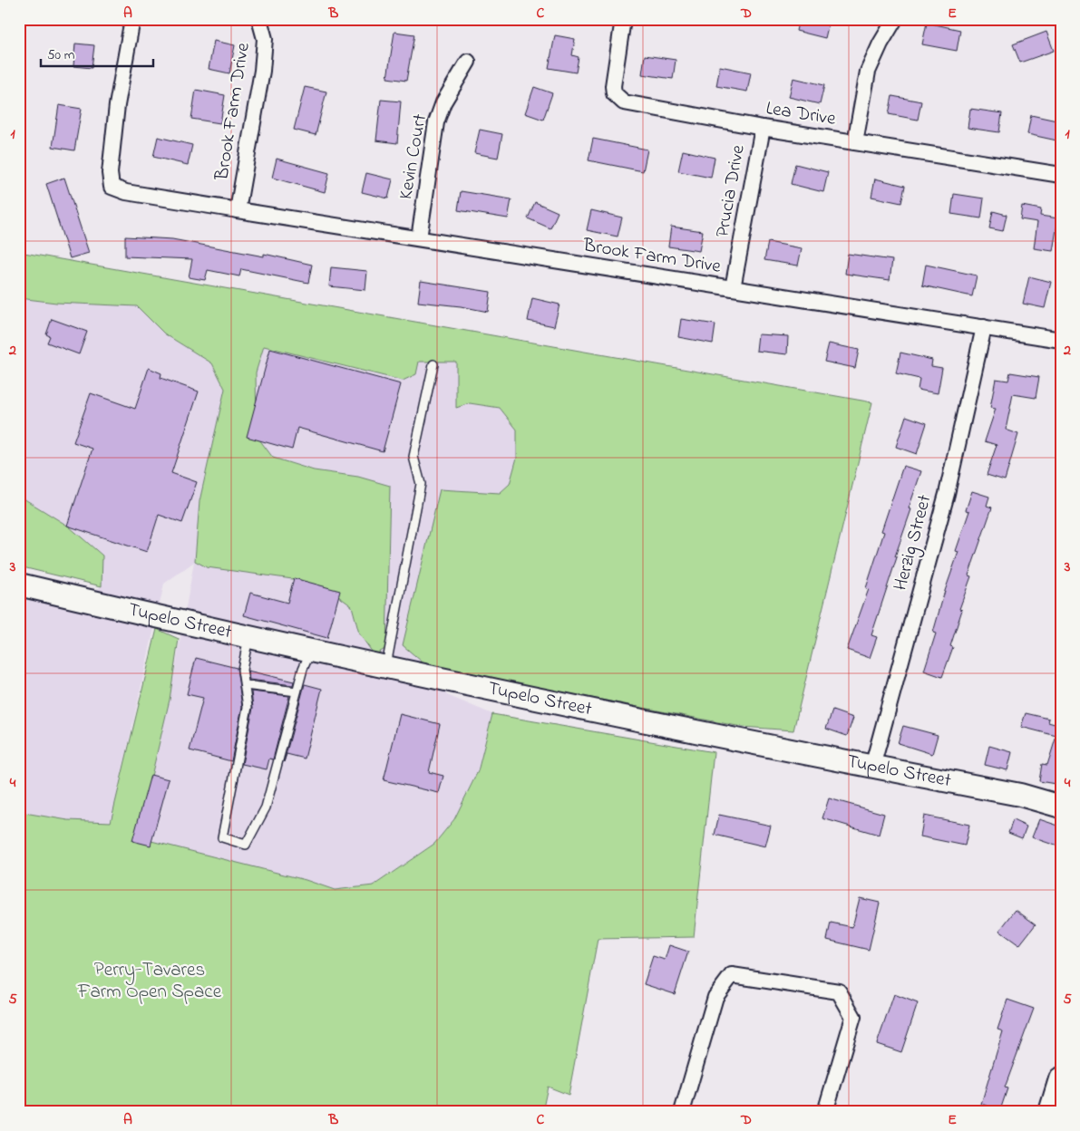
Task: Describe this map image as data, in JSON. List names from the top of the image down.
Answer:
{
  "streets": {
    "main road": ["Tupelo Street"],
    "street": [
      "Brook Farm Drive",
      "Lea Drive",
      "Kevin Court",
      "Prucia Drive",
      "Herzig Street"
    ]
  },
  "crossings": [
    ["Brook Farm Drive", "Kevin Court"],
    ["Brook Farm Drive", "Prucia Drive"],
    ["Brook Farm Drive", "Herzig Street"],
    ["Lea Drive", "Prucia Drive"],
    ["Herzig Street", "Tupelo Street"]
  ],
  "parks": ["Perry-Tavares Farm Open Space"],
  "scale_bar": "50 m",
  "grid": {
    "columns": [
      "A",
      "B",
      "C",
      "D",
      "E"
    ],
    "rows": [
      "1",
      "2",
      "3",
      "4",
      "5"
    ]
  }
}
